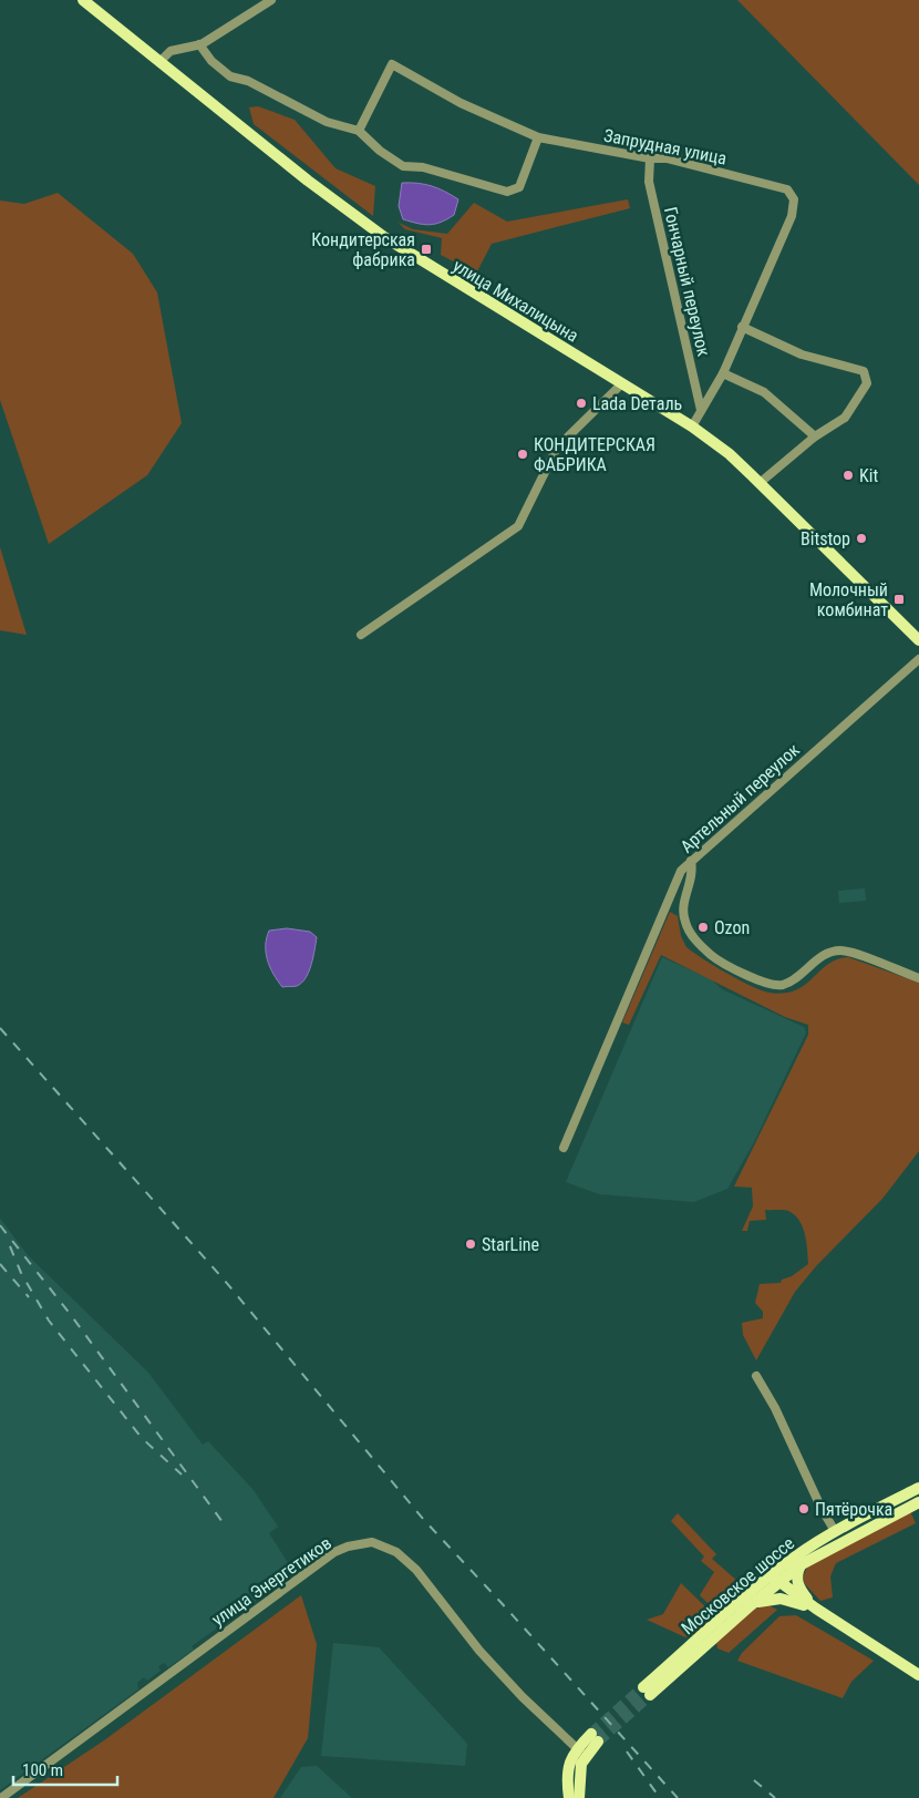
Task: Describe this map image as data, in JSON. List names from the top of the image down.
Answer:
{
  "streets": {
    "main road": ["улица Михалицына", "Московское шоссе"],
    "street": [
      "Запрудная улица",
      "Гончарный переулок",
      "Артельный переулок",
      "улица Энергетиков"
    ]
  },
  "crossings": [
    ["Запрудная улица", "Гончарный переулок"],
    ["Запрудная улица", "улица Михалицына"]
  ],
  "places": {
    "transit": ["Кондитерская фабрика", "Молочный комбинат"],
    "other": [
      "Lada Dеталь",
      "КОНДИТЕРСКАЯ ФАБРИКА",
      "Kit",
      "Bitstop",
      "Ozon",
      "StarLine",
      "Пятёрочка"
    ]
  },
  "scale_bar": "100 m"
}
